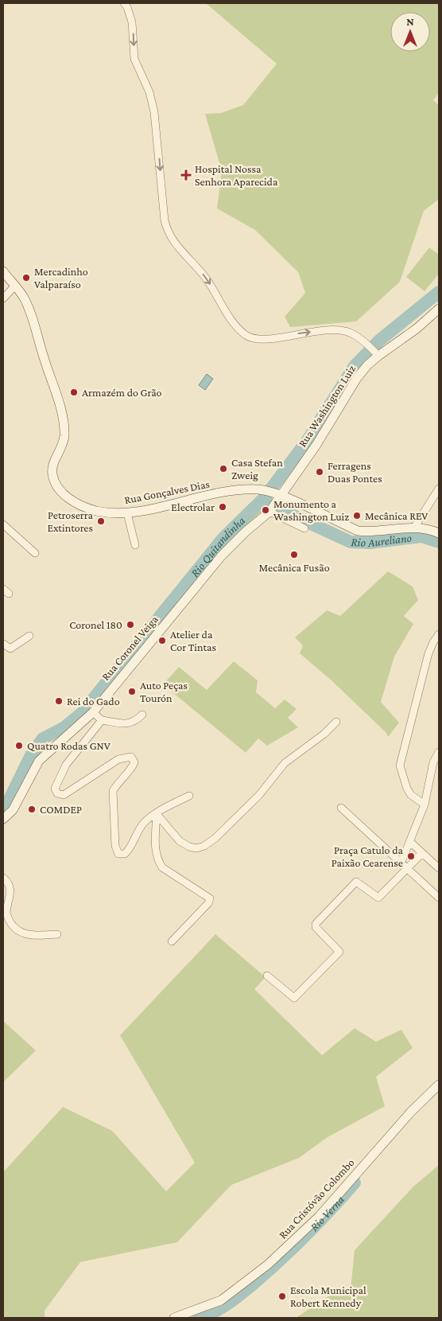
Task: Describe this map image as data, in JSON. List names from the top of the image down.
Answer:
{
  "streets": {
    "main road": [
      "Rua Washington Luiz",
      "Rua Gonçalves Dias",
      "Rua Coronel Veiga",
      "Rua Cristóvão Colombo"
    ]
  },
  "crossings": [
    ["Rua Washington Luiz", "Rua Gonçalves Dias"],
    ["Rua Washington Luiz", "Rua Coronel Veiga"],
    ["Rua Gonçalves Dias", "Rua Coronel Veiga"]
  ],
  "water": ["Rio Aureliano", "Rio Quitandinha", "Rio Verna"],
  "places": {
    "health": ["Hospital Nossa Senhora Aparecida"],
    "other": [
      "Mercadinho Valparaíso",
      "Armazém do Grão",
      "Casa Stefan Zweig",
      "Ferragens Duas Pontes",
      "Electrolar",
      "Monumento a Washington Luiz",
      "Mecânica REV",
      "Petroserra Extintores",
      "Mecânica Fusão",
      "Coronel 180",
      "Atelier da Cor Tintas",
      "Auto Peças Tourón",
      "Rei do Gado",
      "Quatro Rodas GNV",
      "COMDEP",
      "Praça Catulo da Paixão Cearense",
      "Escola Municipal Robert Kennedy"
    ]
  },
  "north": "top"
}
